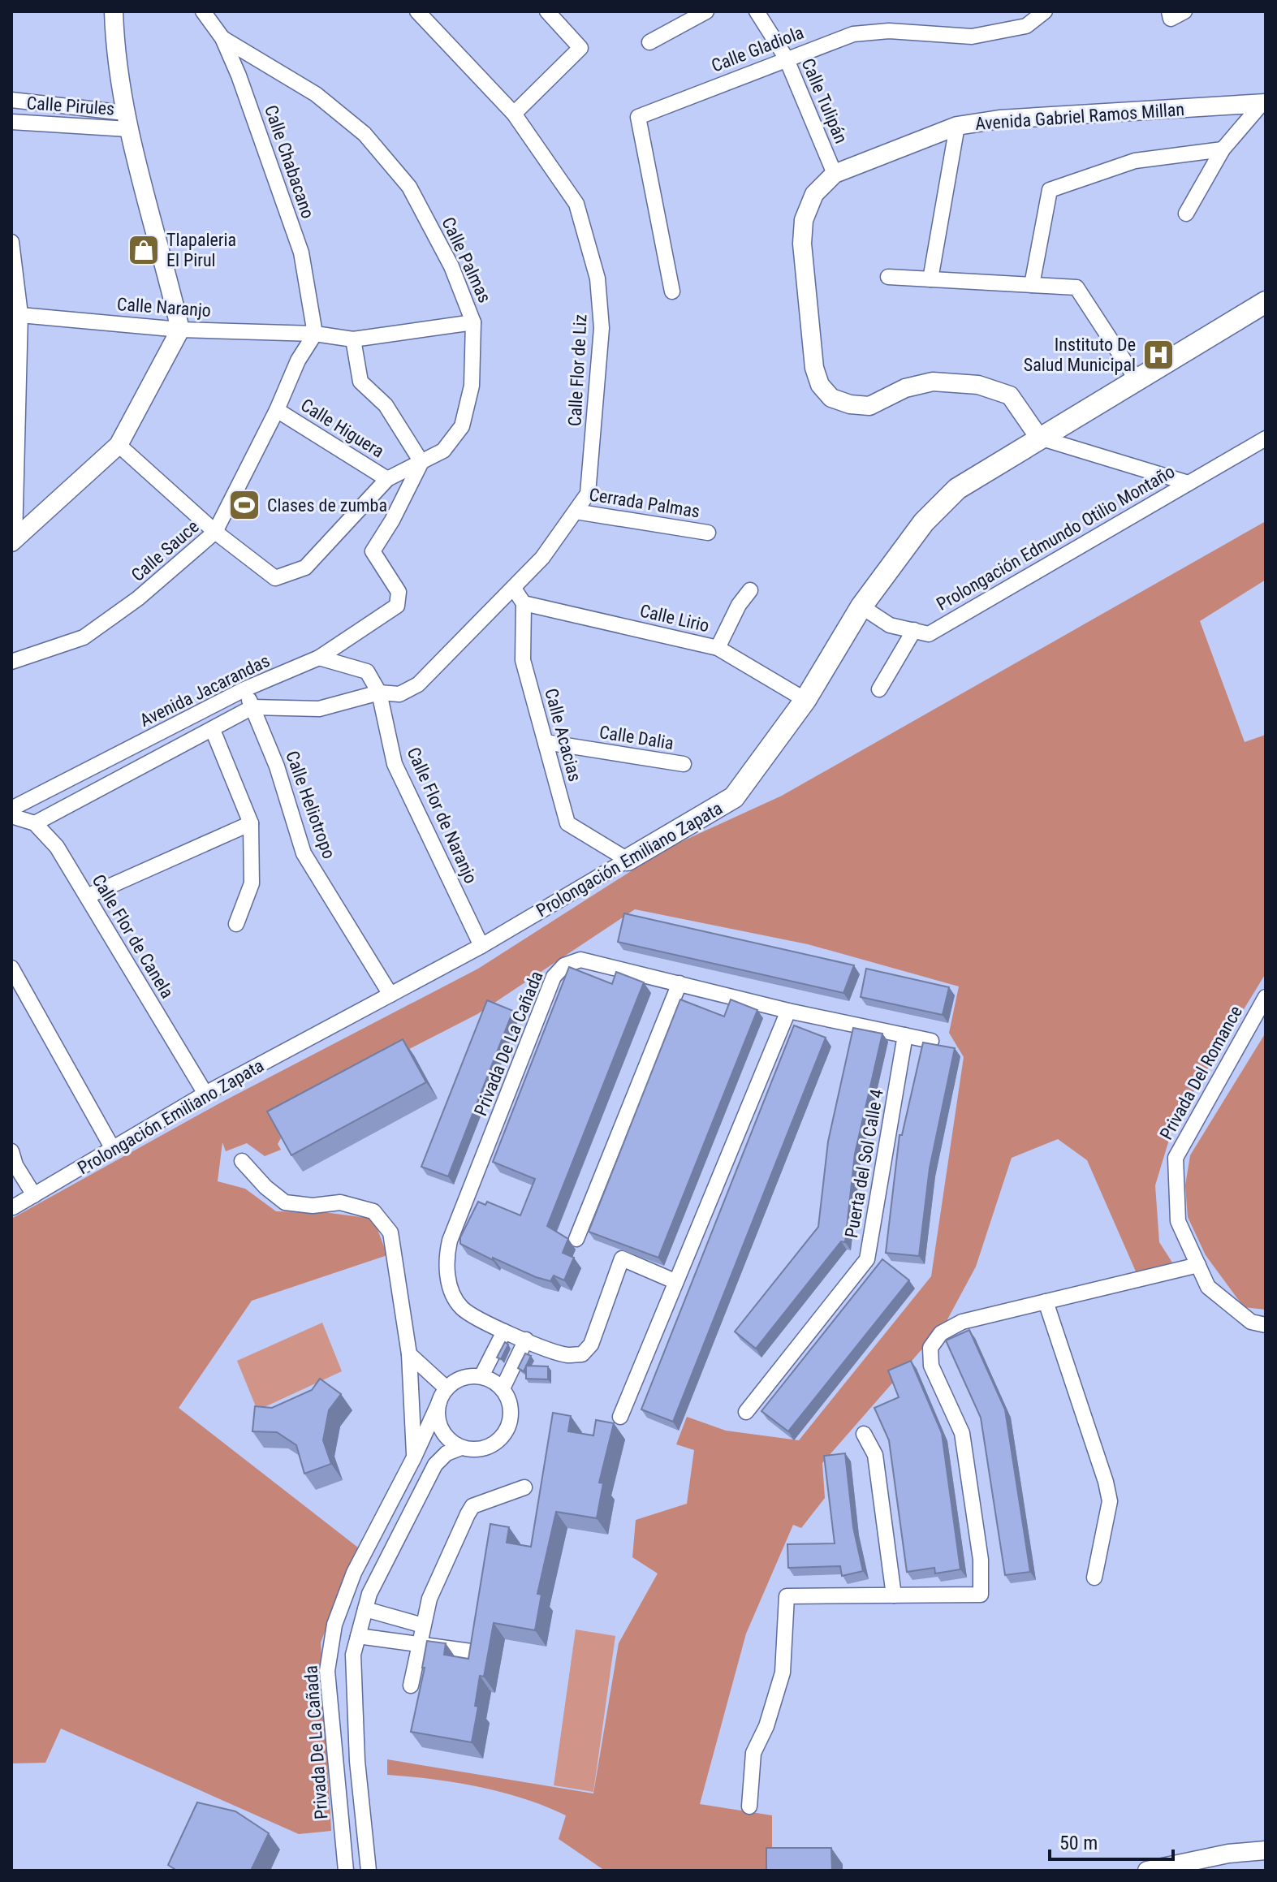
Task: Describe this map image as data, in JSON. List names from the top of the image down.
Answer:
{
  "streets": {
    "main road": ["Prolongación Emiliano Zapata"],
    "street": [
      "Calle Gladiola",
      "Calle Tulipán",
      "Calle Pirules",
      "Avenida Gabriel Ramos Millan",
      "Calle Chabacano",
      "Calle Palmas",
      "Calle Naranjo",
      "Calle Flor de Liz",
      "Calle Higuera",
      "Cerrada Palmas",
      "Prolongación Edmundo Otilio Montaño",
      "Calle Sauce",
      "Calle Lirio",
      "Avenida Jacarandas",
      "Calle Acacias",
      "Calle Dalia",
      "Calle Heliotropo",
      "Calle Flor de Naranjo",
      "Calle Flor de Canela",
      "Privada De La Cañada",
      "Privada Del Romance",
      "Puerta del Sol Calle 4"
    ]
  },
  "crossings": [
    ["Calle Gladiola", "Calle Tulipán"],
    ["Calle Tulipán", "Avenida Gabriel Ramos Millan"],
    ["Avenida Gabriel Ramos Millan", "Prolongación Emiliano Zapata"],
    ["Calle Chabacano", "Calle Palmas"],
    ["Calle Chabacano", "Calle Naranjo"],
    ["Calle Chabacano", "Calle Sauce"],
    ["Calle Palmas", "Calle Naranjo"],
    ["Calle Palmas", "Calle Higuera"],
    ["Calle Palmas", "Avenida Jacarandas"],
    ["Calle Naranjo", "Calle Sauce"],
    ["Calle Flor de Liz", "Cerrada Palmas"],
    ["Calle Flor de Liz", "Avenida Jacarandas"],
    ["Calle Flor de Liz", "Calle Flor de Naranjo"],
    ["Calle Higuera", "Calle Sauce"],
    ["Prolongación Edmundo Otilio Montaño", "Prolongación Emiliano Zapata"],
    ["Calle Lirio", "Calle Acacias"],
    ["Calle Lirio", "Prolongación Emiliano Zapata"],
    ["Avenida Jacarandas", "Calle Heliotropo"],
    ["Avenida Jacarandas", "Calle Flor de Naranjo"],
    ["Avenida Jacarandas", "Calle Flor de Canela"],
    ["Calle Acacias", "Calle Dalia"],
    ["Calle Acacias", "Prolongación Emiliano Zapata"],
    ["Calle Heliotropo", "Prolongación Emiliano Zapata"],
    ["Calle Flor de Naranjo", "Prolongación Emiliano Zapata"],
    ["Prolongación Emiliano Zapata", "Calle Flor de Canela"],
    ["Privada De La Cañada", "Puerta del Sol Calle 4"]
  ],
  "places": {
    "shop": ["Tlapaleria El Pirul"],
    "hospital": ["Instituto De Salud Municipal"],
    "sports": ["Clases de zumba"]
  },
  "scale_bar": "50 m"
}
